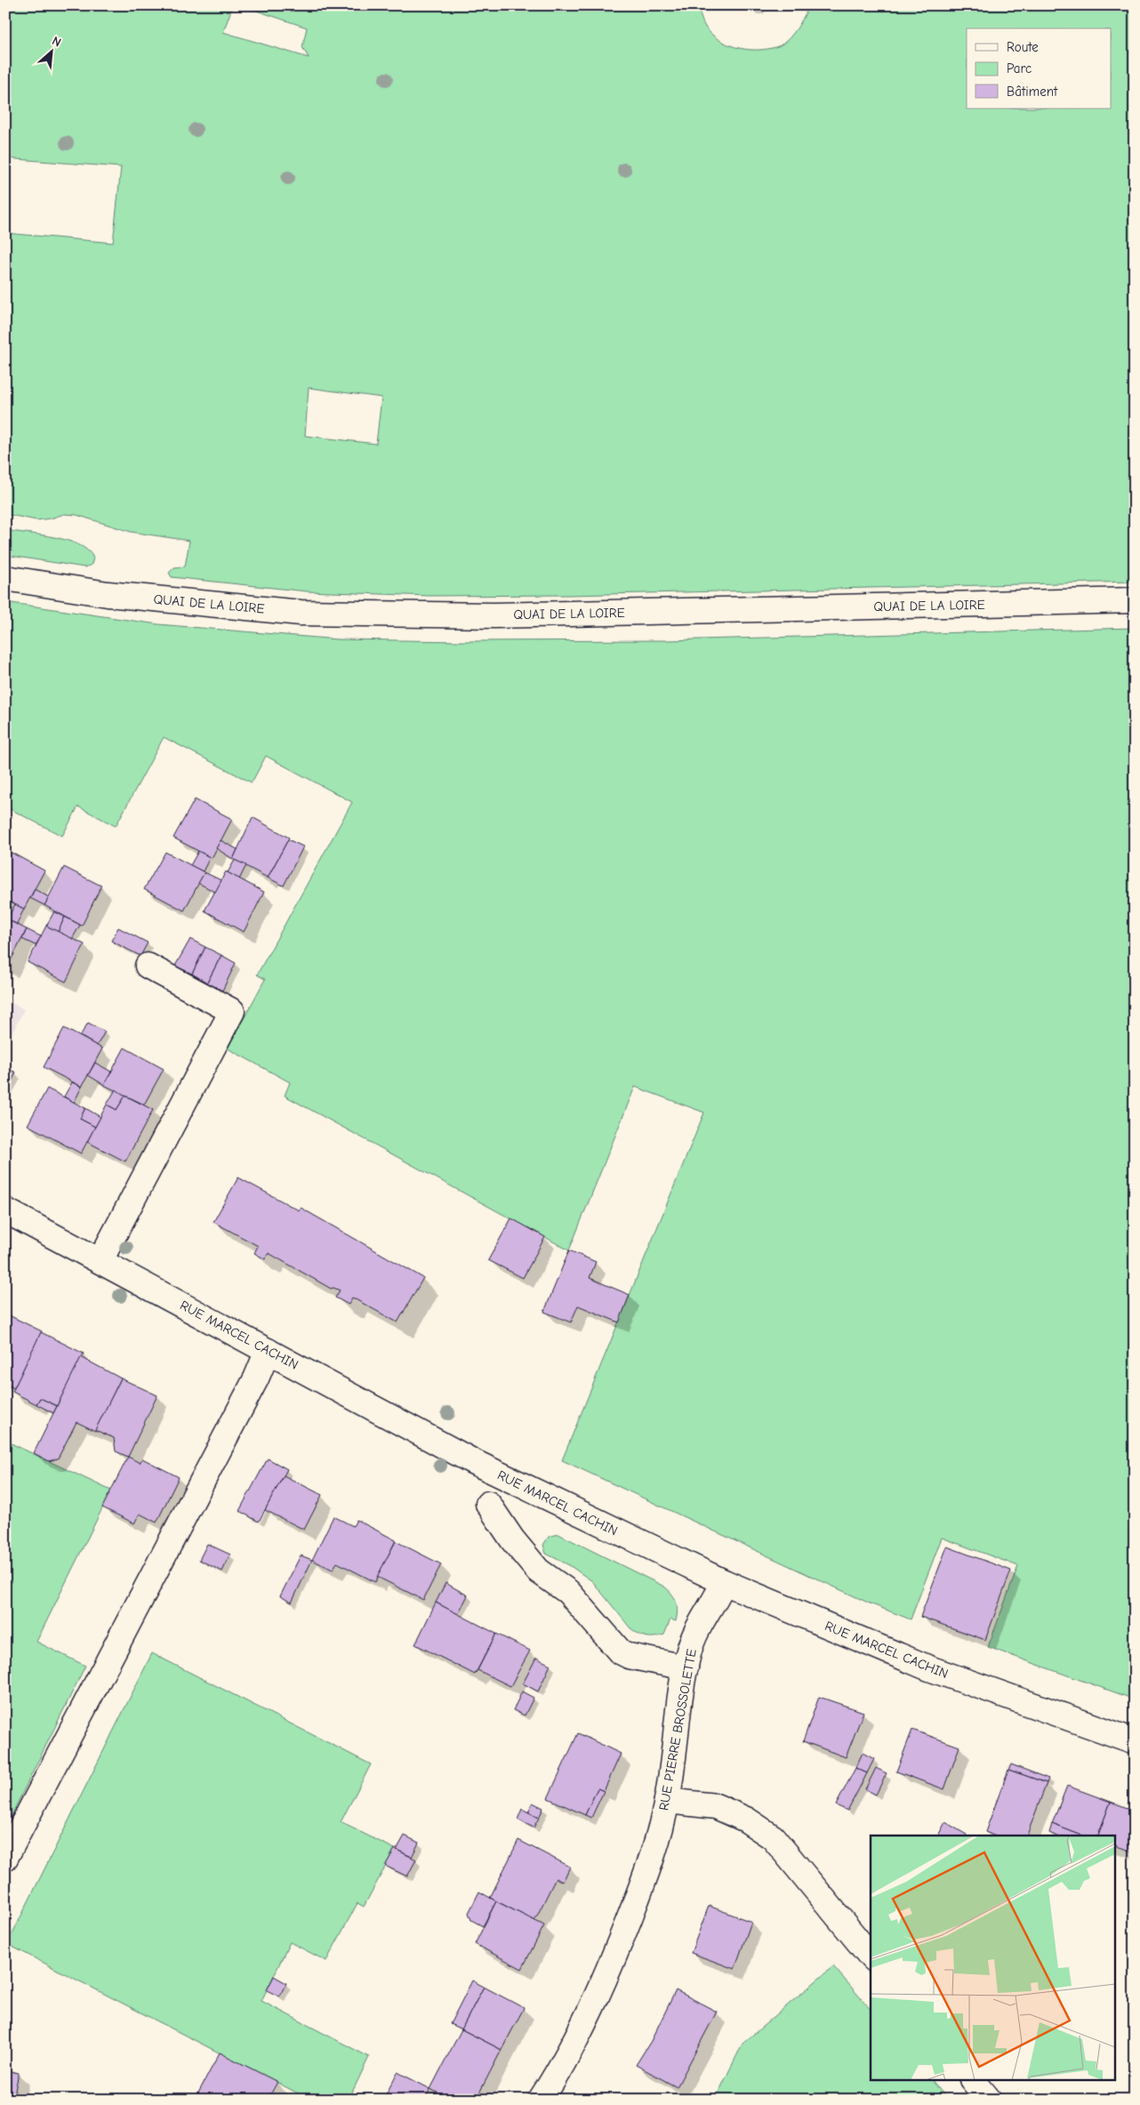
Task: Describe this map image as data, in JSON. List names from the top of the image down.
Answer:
{
  "streets": {
    "street": ["QUAI DE LA LOIRE", "RUE MARCEL CACHIN", "RUE PIERRE BROSSOLETTE"]
  },
  "crossings": [
    ["RUE MARCEL CACHIN", "RUE PIERRE BROSSOLETTE"]
  ],
  "legend": ["Route", "Parc", "Bâtiment"],
  "north": "top right"
}
